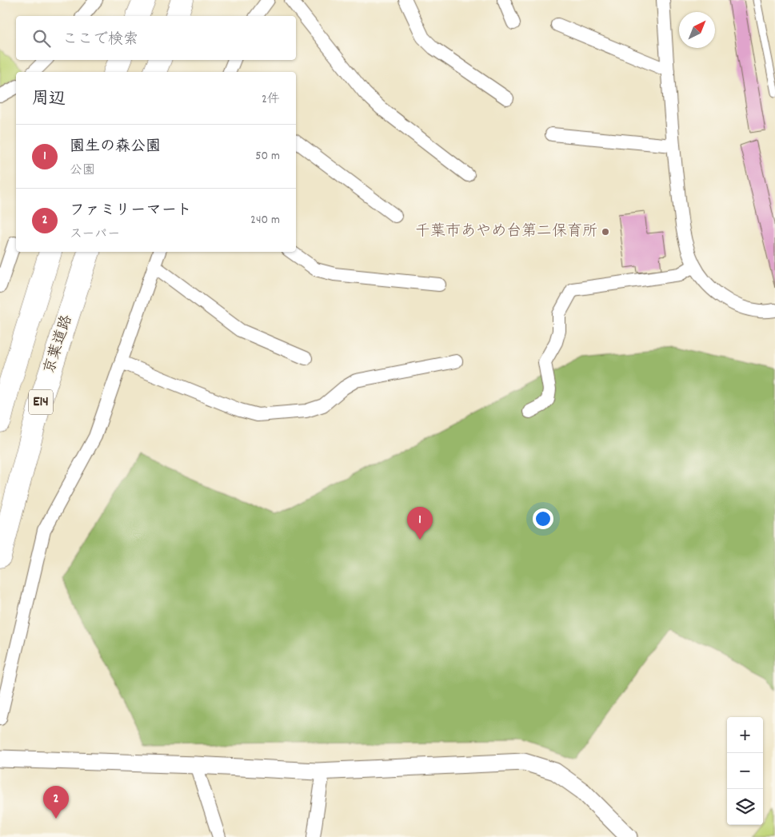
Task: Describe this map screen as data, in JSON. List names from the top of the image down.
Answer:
{
  "streets": {
    "highway": ["京葉道路", "E14"]
  },
  "places": ["千葉市あやめ台第二保育所"],
  "north": "top right",
  "page": {
    "search": "ここで検索",
    "heading": ["周辺", "2件"],
    "list": [
      {
        "mark": "1",
        "name": "園生の森公園",
        "note": "公園",
        "value": "50 m"
      },
      {
        "mark": "2",
        "name": "ファミリーマート",
        "note": "スーパー",
        "value": "240 m"
      }
    ],
    "pins": ["1", "2"],
    "map_buttons": ["+", "−"]
  }
}
